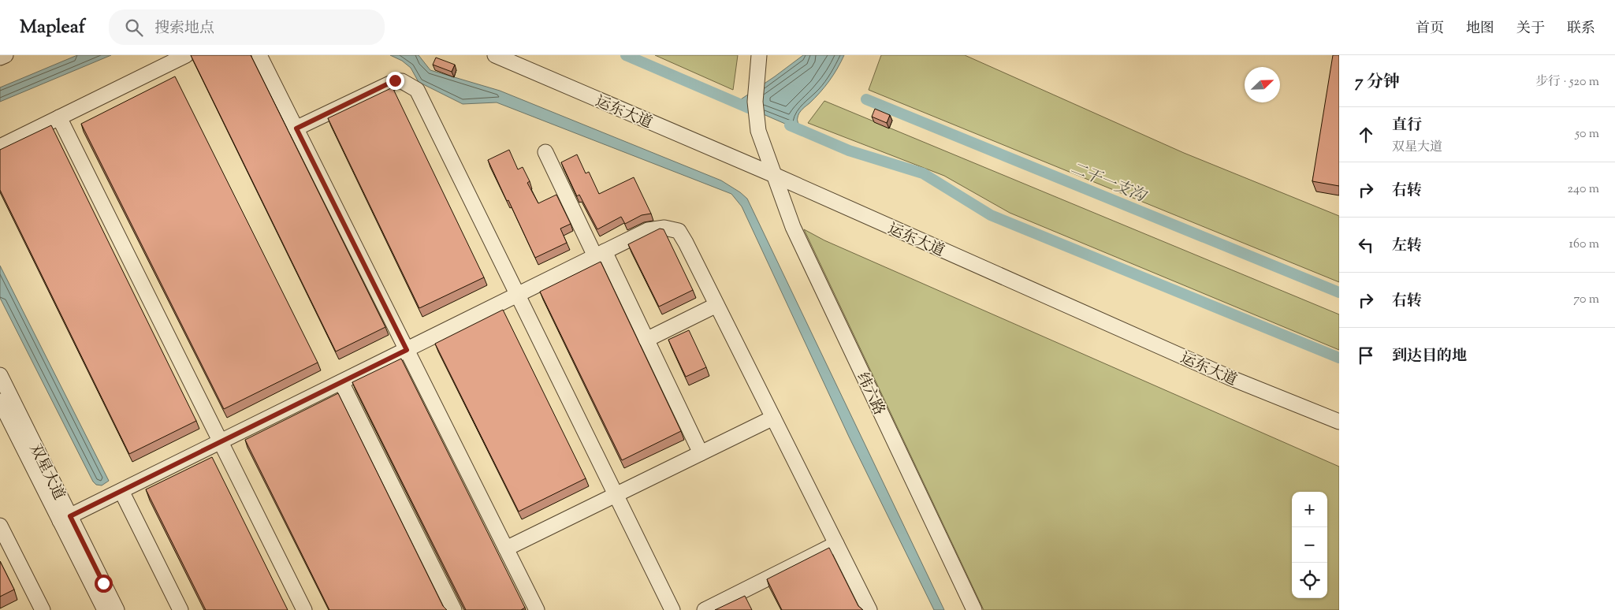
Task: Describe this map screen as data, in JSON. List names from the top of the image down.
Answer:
{
  "streets": {
    "street": ["运东大道", "纬六路", "双星大道"]
  },
  "crossings": [
    ["运东大道", "纬六路"]
  ],
  "water": ["二干一支沟"],
  "north": "top right",
  "page": {
    "header": "Mapleaf",
    "search": "搜索地点",
    "nav": [
      "首页",
      "地图",
      "关于",
      "联系"
    ],
    "heading": ["7 分钟", "步行 · 520 m"],
    "list": [
      ["直行", "双星大道", "50 m"],
      ["右转", "240 m"],
      ["左转", "160 m"],
      ["右转", "70 m"],
      "到达目的地"
    ],
    "map_buttons": ["+", "−"]
  }
}
